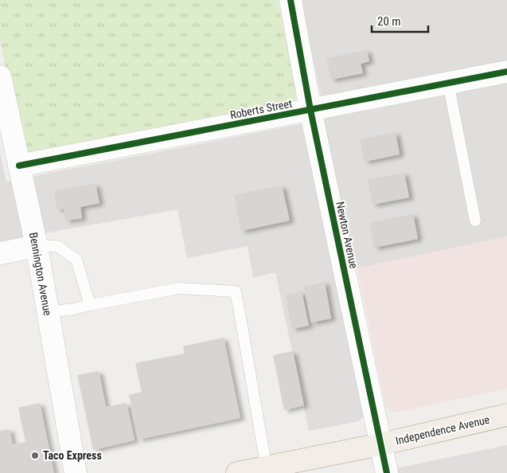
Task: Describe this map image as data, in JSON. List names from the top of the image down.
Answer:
{
  "streets": {
    "main road": ["Independence Avenue"],
    "street": ["Roberts Street", "Newton Avenue", "Bennington Avenue"]
  },
  "crossings": [
    ["Roberts Street", "Newton Avenue"],
    ["Roberts Street", "Bennington Avenue"],
    ["Newton Avenue", "Independence Avenue"]
  ],
  "places": ["Taco Express"],
  "scale_bar": "20 m"
}
